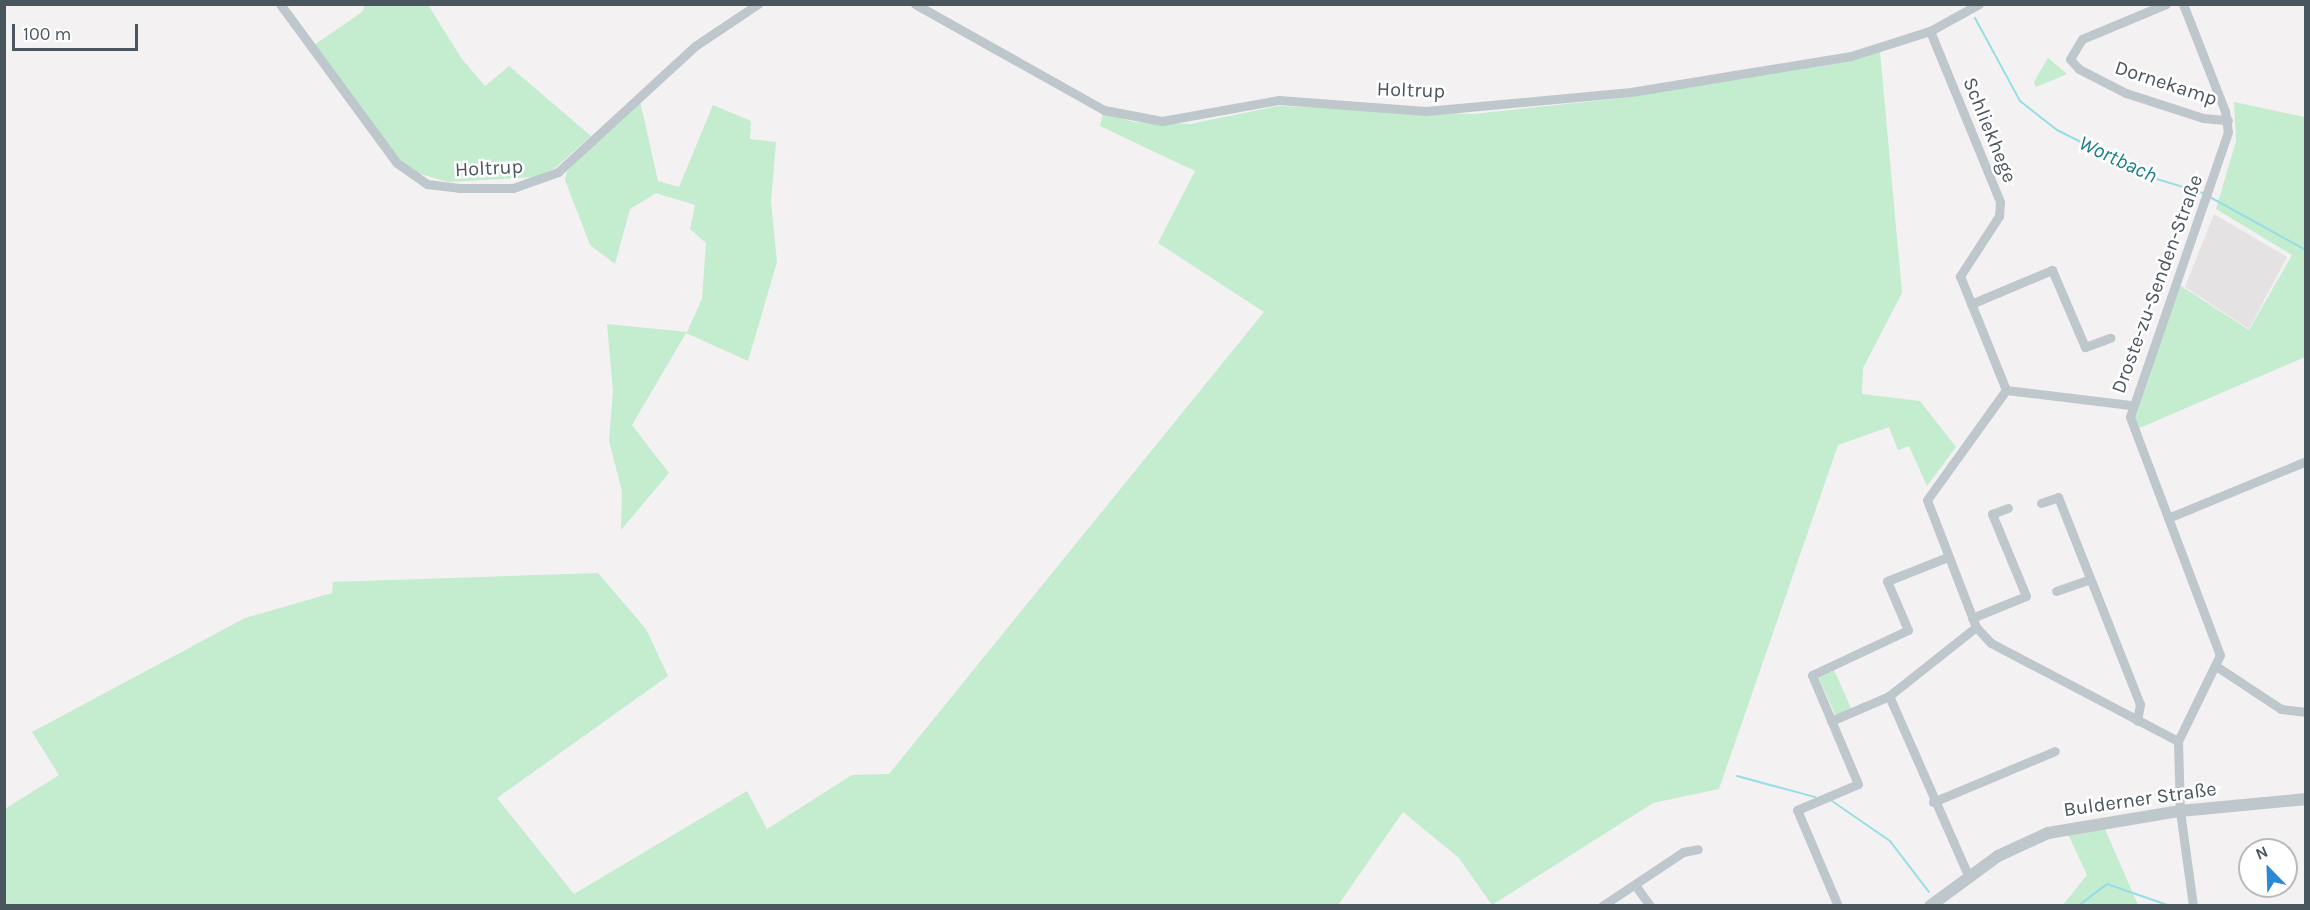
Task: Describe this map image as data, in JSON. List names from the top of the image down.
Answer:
{
  "streets": {
    "street": [
      "Dornekamp",
      "Holtrup",
      "Schliekhege",
      "Droste-zu-Senden-Straße",
      "Bulderner Straße"
    ]
  },
  "crossings": [
    ["Dornekamp", "Droste-zu-Senden-Straße"],
    ["Holtrup", "Schliekhege"],
    ["Droste-zu-Senden-Straße", "Bulderner Straße"]
  ],
  "water": ["Wortbach"],
  "scale_bar": "100 m",
  "north": "top left"
}
